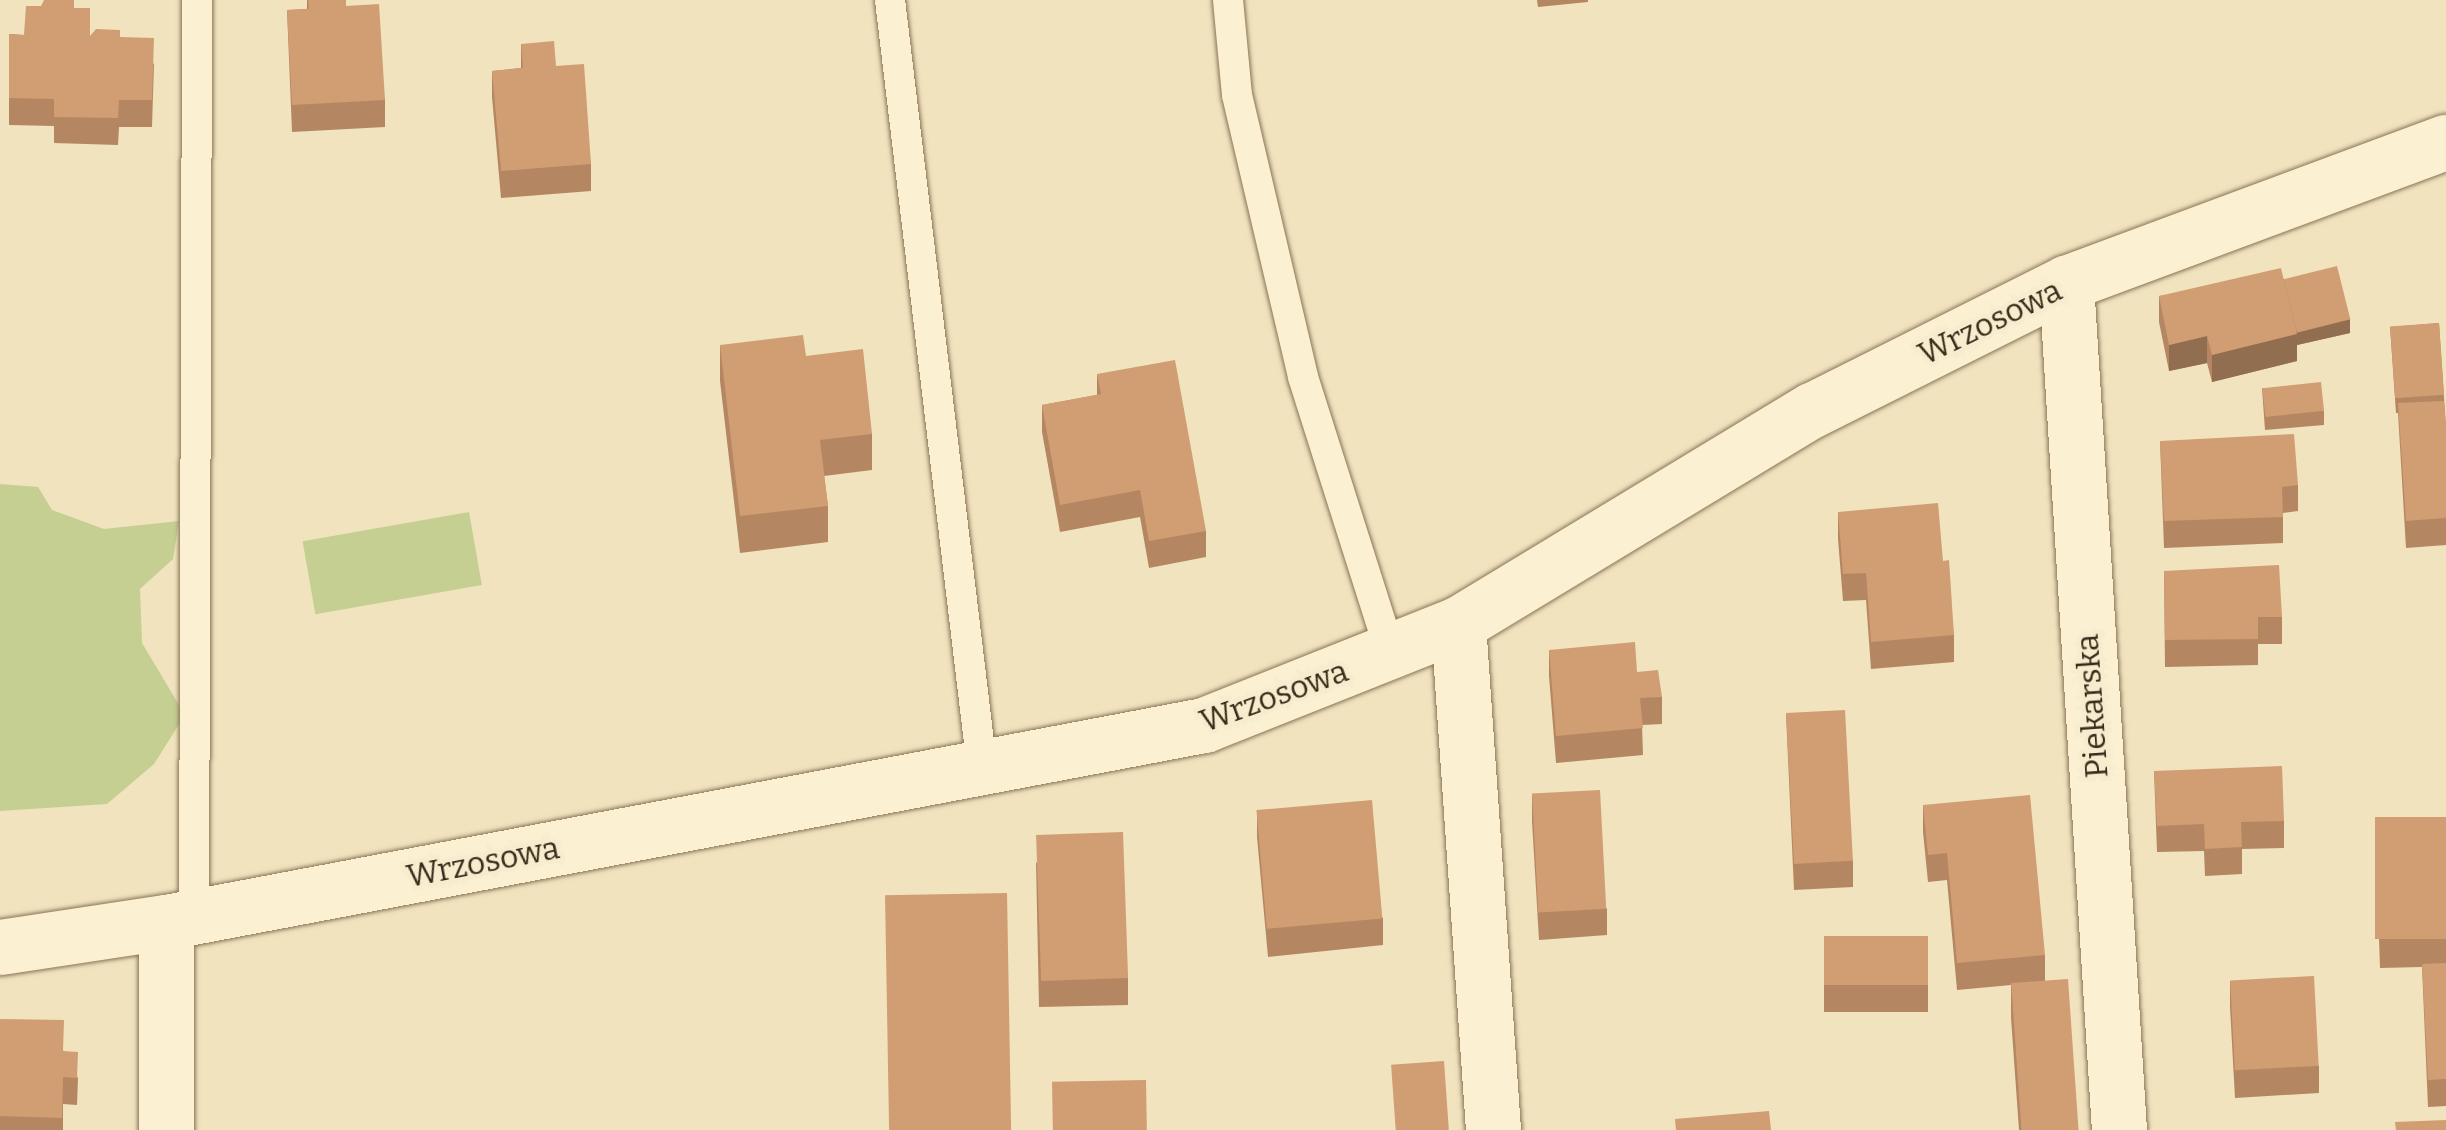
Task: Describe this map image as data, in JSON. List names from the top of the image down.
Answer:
{
  "streets": {
    "street": ["Wrzosowa", "Piekarska"]
  },
  "crossings": [
    ["Wrzosowa", "Piekarska"]
  ]
}
